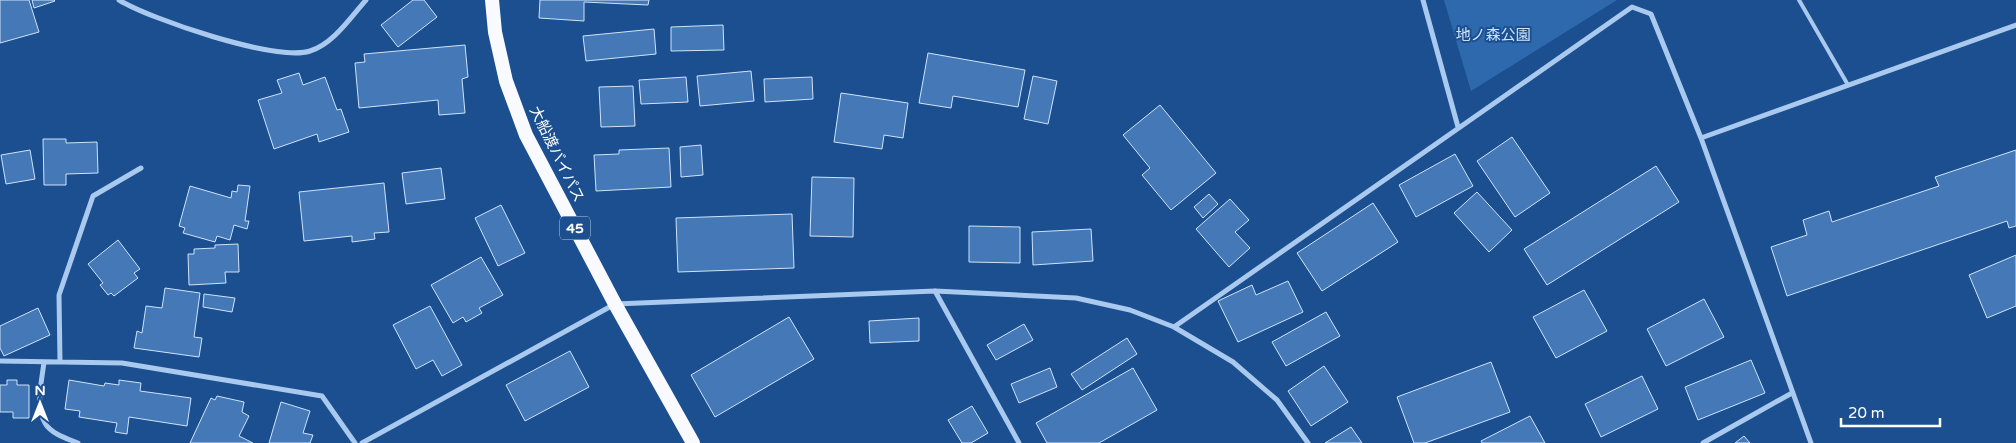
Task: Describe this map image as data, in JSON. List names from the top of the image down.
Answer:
{
  "streets": {
    "highway": ["大船渡バイパス", "45"]
  },
  "parks": ["地ノ森公園"],
  "scale_bar": "20 m",
  "north": "top"
}
